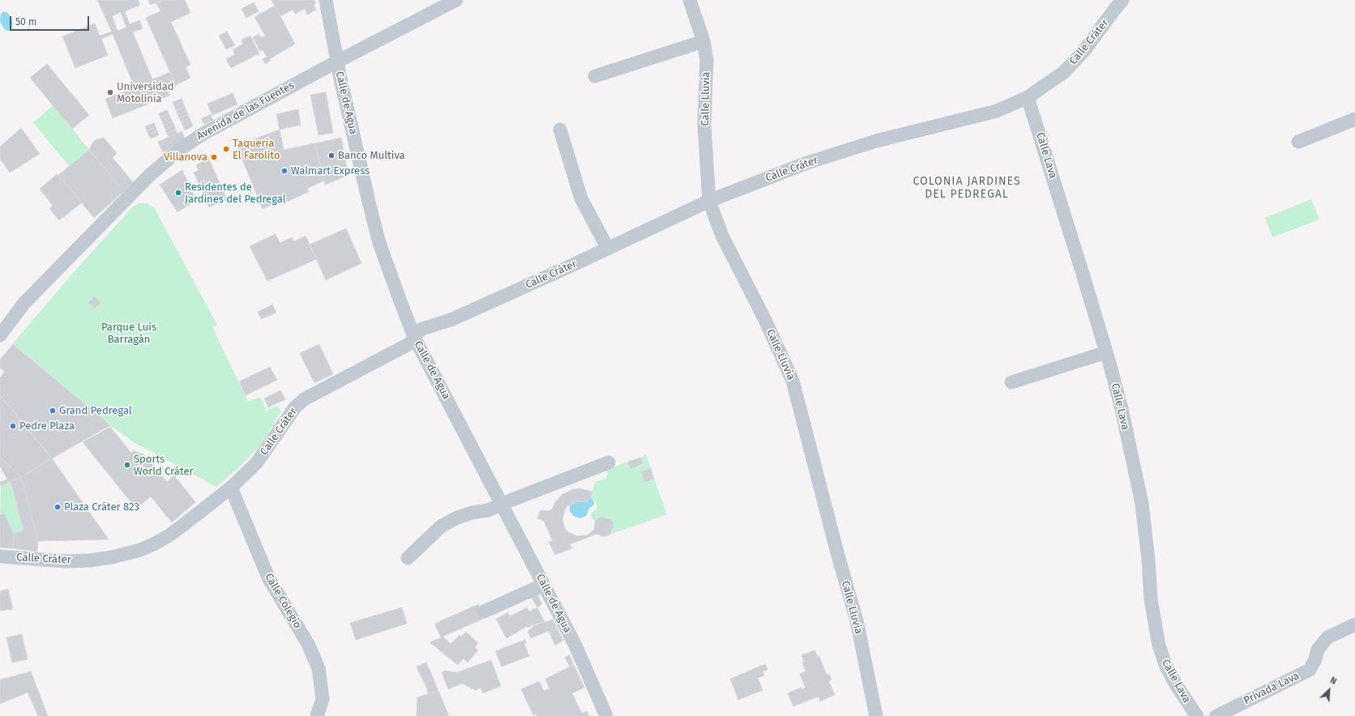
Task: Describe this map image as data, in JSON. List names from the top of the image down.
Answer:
{
  "streets": {
    "street": [
      "Calle Cráter",
      "Calle Lluvia",
      "Calle de Agua",
      "Avenida de las Fuentes",
      "Calle Lava",
      "Calle Colegio",
      "Privada Lava"
    ]
  },
  "crossings": [
    ["Calle Cráter", "Calle Lluvia"],
    ["Calle Cráter", "Calle de Agua"],
    ["Calle Cráter", "Calle Lava"],
    ["Calle Cráter", "Calle Colegio"],
    ["Calle de Agua", "Avenida de las Fuentes"]
  ],
  "districts": ["COLONIA JARDINES DEL PEDREGAL"],
  "parks": ["Parque Luis Barragán"],
  "places": [
    "Universidad Motolinía",
    "Taquería El Farolito",
    "Banco Multiva",
    "Villanova",
    "Walmart Express",
    "Residentes de Jardines del Pedregal",
    "Grand Pedregal",
    "Pedre Plaza",
    "Sports World Cráter",
    "Plaza Cráter 823"
  ],
  "scale_bar": "50 m",
  "north": "top right"
}
